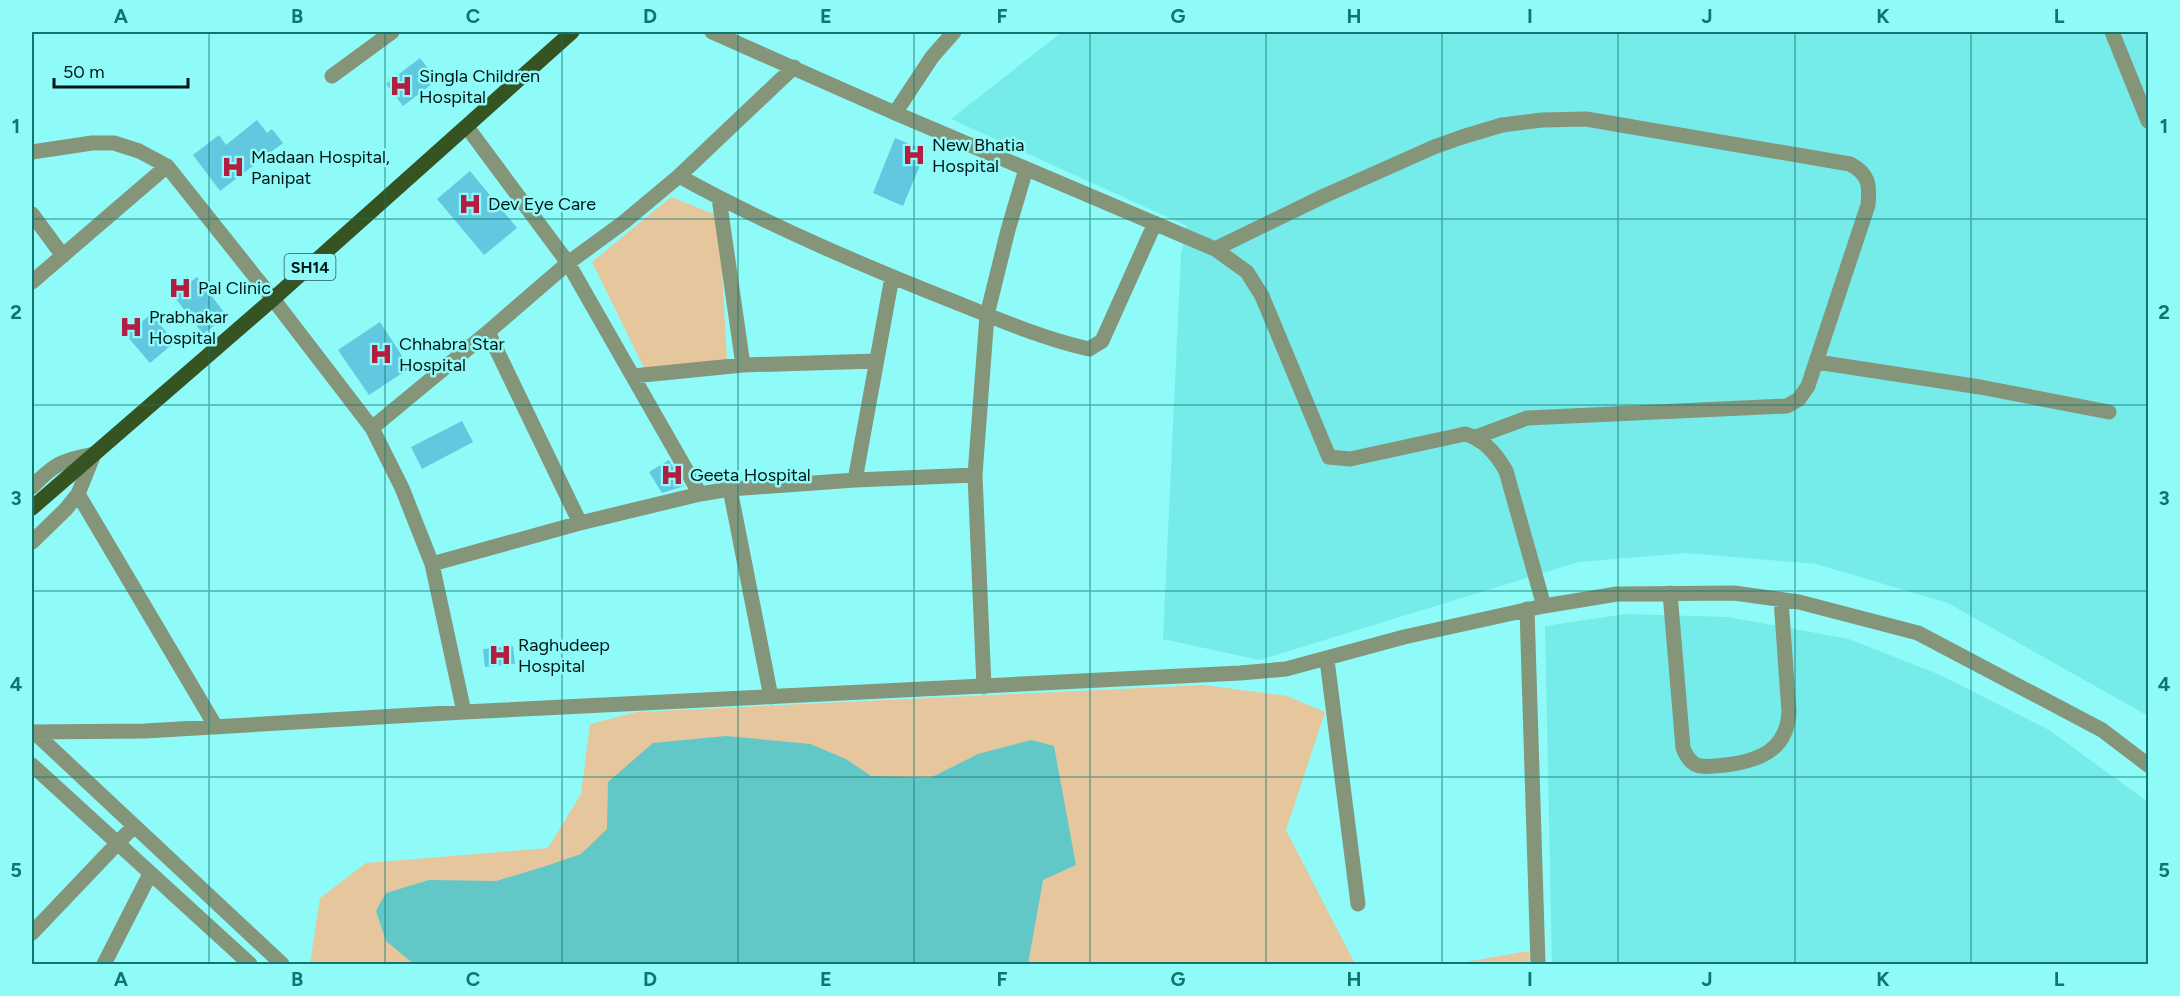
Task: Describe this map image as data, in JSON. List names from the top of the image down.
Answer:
{
  "streets": {
    "main road": ["SH14"]
  },
  "places": {
    "hospital": [
      "Singla Children Hospital",
      "New Bhatia Hospital",
      "Madaan Hospital, Panipat",
      "Dev Eye Care",
      "Pal Clinic",
      "Prabhakar Hospital",
      "Chhabra Star Hospital",
      "Geeta Hospital",
      "Raghudeep Hospital"
    ]
  },
  "scale_bar": "50 m",
  "grid": {
    "columns": [
      "A",
      "B",
      "C",
      "D",
      "E",
      "F",
      "G",
      "H",
      "I",
      "J",
      "K",
      "L"
    ],
    "rows": [
      "1",
      "2",
      "3",
      "4",
      "5"
    ]
  }
}
